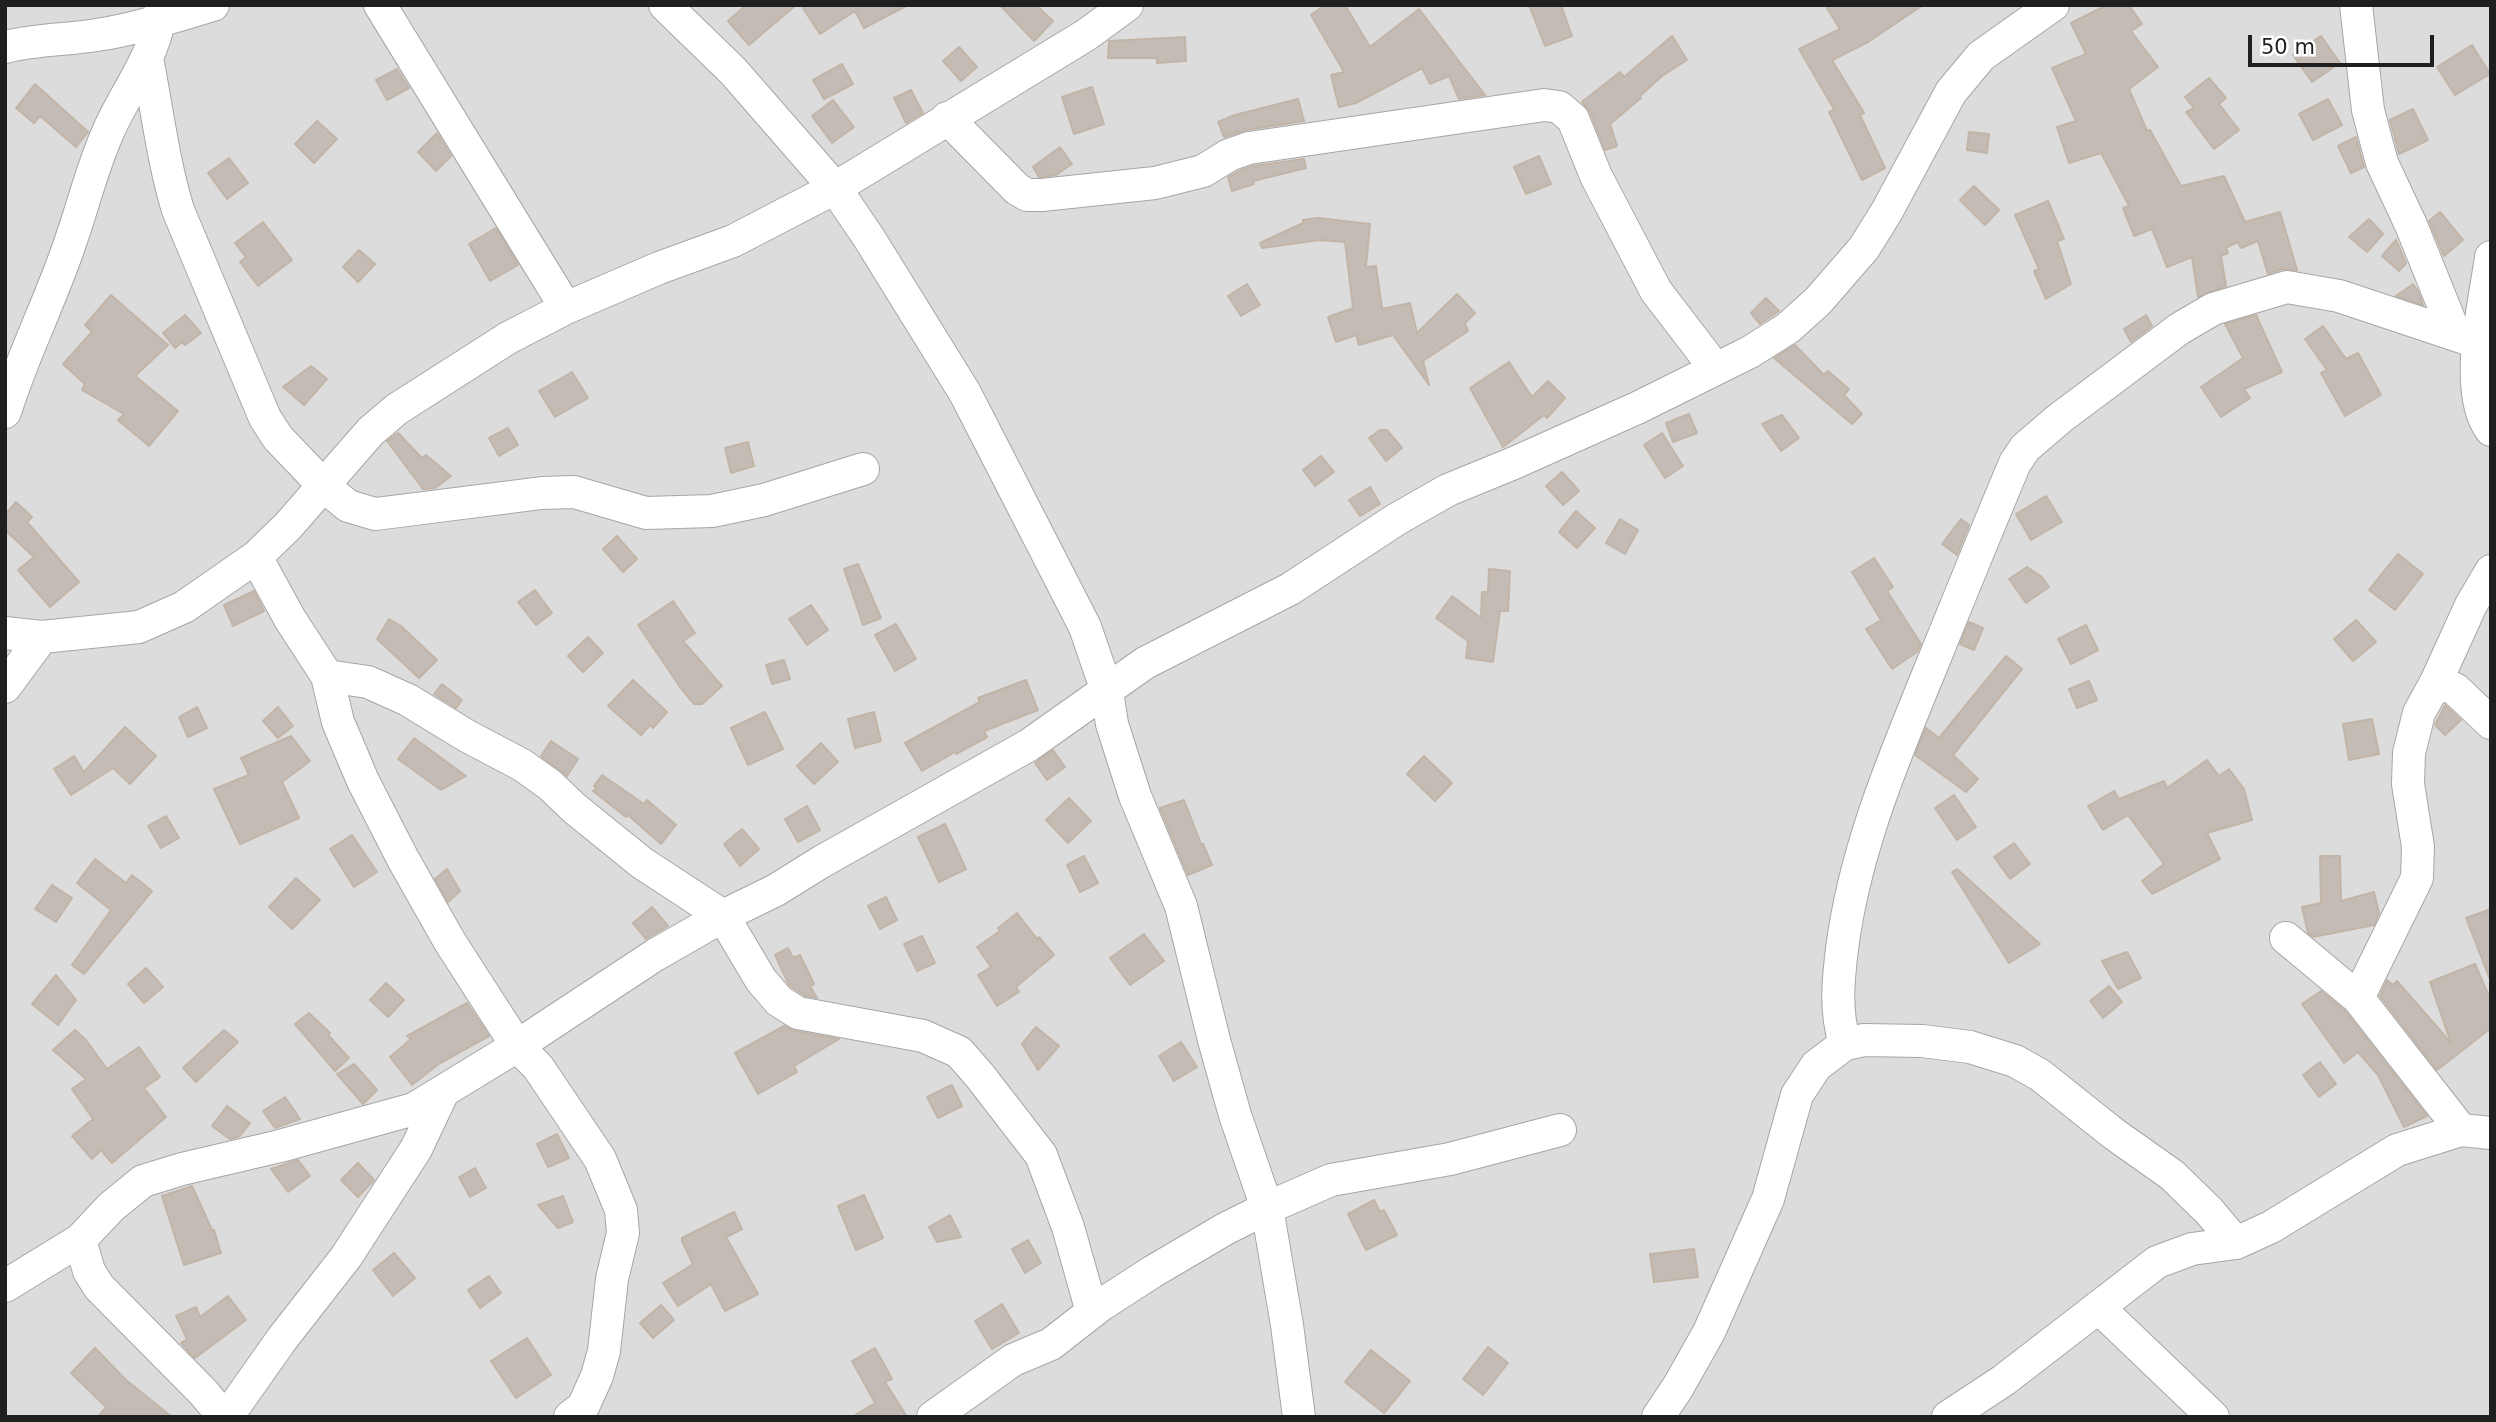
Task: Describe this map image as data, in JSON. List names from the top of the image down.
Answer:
{
  "scale_bar": "50 m"
}
